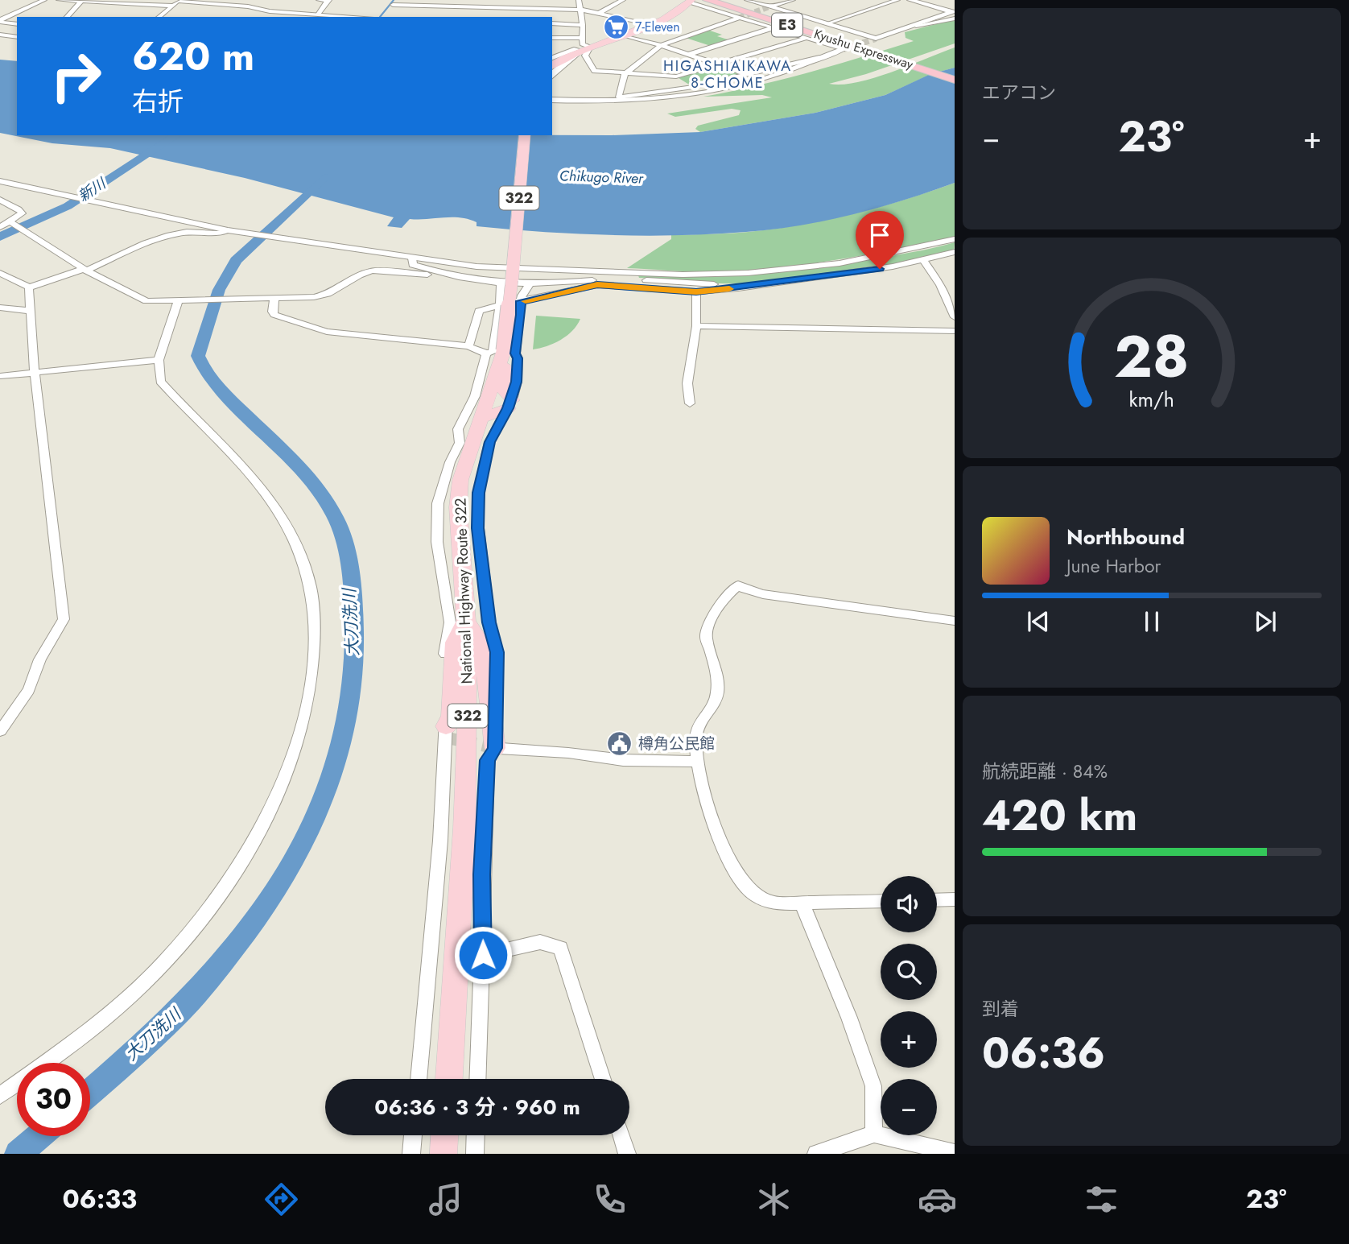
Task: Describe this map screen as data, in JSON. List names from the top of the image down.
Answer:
{
  "streets": {
    "highway": [
      "E3",
      "Kyushu Expressway",
      "322",
      "National Highway Route 322"
    ]
  },
  "districts": ["HIGASHIAIKAWA 8-CHOME"],
  "water": ["Chikugo River", "新川", "大刀洗川"],
  "places": {
    "supermarket": ["7-Eleven"],
    "public building": ["樽角公民館"]
  },
  "page": {
    "tile": [
      "エアコン",
      ["航続距離 · 84%", "420 km"],
      ["到着", "06:36"]
    ],
    "turn": ["620 m", "右折"],
    "heat": ["−", "23°", "+"],
    "song": ["Northbound", "June Harbor"],
    "map_buttons": ["+", "−"],
    "limit": "30",
    "trip": "06:36 · 3 分 · 960 m",
    "tabs": ["06:33", "23°"],
    "gauge": ["28", "km/h"]
  }
}
